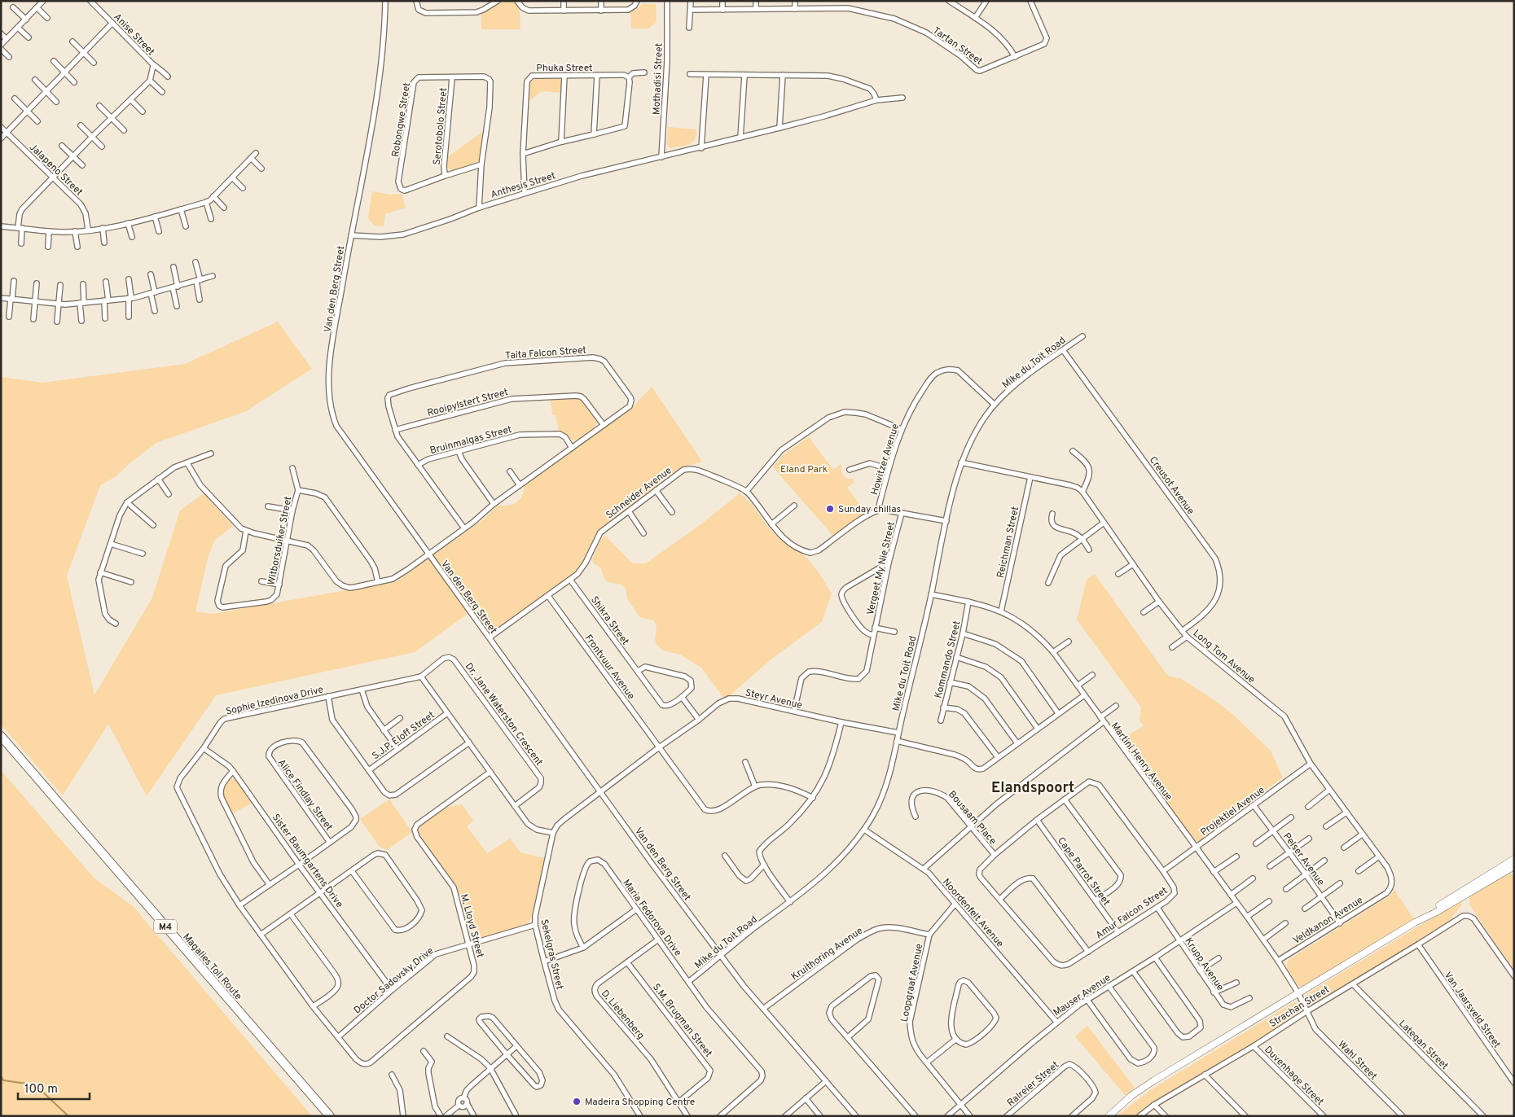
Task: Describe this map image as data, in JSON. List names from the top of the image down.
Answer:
{
  "streets": {
    "highway": ["M4", "Magalies Toll Route"],
    "street": [
      "Anise Street",
      "Tartan Street",
      "Phuka Street",
      "Mothadisi Street",
      "Robongwe Street",
      "Serotobolo Street",
      "Jalapeno Street",
      "Anthesis Street",
      "Van den Berg Street",
      "Taita Falcon Street",
      "Mike du Toit Road",
      "Rooipylstert Street",
      "Bruinmalgas Street",
      "Howitzer Avenue",
      "Creusot Avenue",
      "Schneider Avenue",
      "Witborsduiker Street",
      "Reichman Street",
      "Vergeet My Nie Street",
      "Shikra Street",
      "Long Tom Avenue",
      "Kommando Street",
      "Frontvuur Avenue",
      "Steyr Avenue",
      "Sophie Izedinova Drive",
      "Dr. Jane Waterston Crescent",
      "S.J.P. Eloff Street",
      "Martini Henry Avenue",
      "Alice Findlay Street",
      "Projektiel Avenue",
      "Bousaam Place",
      "Pelser Avenue",
      "Sister Baumgartens Drive",
      "Cape Parrot Street",
      "Noordenfelt Avenue",
      "Amur Falcon Street",
      "Maria Fedorova Drive",
      "Veldkanon Avenue",
      "M. Lloyd Street",
      "Kruithoring Avenue",
      "Sekelgras Street",
      "Krupp Avenue",
      "Doctor Sadovsky Drive",
      "Loopgraaf Avenue",
      "Mauser Avenue",
      "Strachan Street",
      "Van Jaarsveld Street",
      "D. Liebenberg",
      "S.M. Brugman Street",
      "Lategan Street",
      "Wahl Street",
      "Duvenhage Street",
      "Ralreier Street"
    ]
  },
  "crossings": [
    ["Phuka Street", "Anthesis Street"],
    ["Mothadisi Street", "Anthesis Street"],
    ["Robongwe Street", "Serotobolo Street"],
    ["Robongwe Street", "Anthesis Street"],
    ["Anthesis Street", "Van den Berg Street"],
    ["Van den Berg Street", "Taita Falcon Street"],
    ["Van den Berg Street", "Mike du Toit Road"],
    ["Van den Berg Street", "Schneider Avenue"],
    ["Van den Berg Street", "Steyr Avenue"],
    ["Van den Berg Street", "Kruithoring Avenue"],
    ["Van den Berg Street", "Sekelgras Street"],
    ["Taita Falcon Street", "Rooipylstert Street"],
    ["Taita Falcon Street", "Bruinmalgas Street"],
    ["Taita Falcon Street", "Witborsduiker Street"],
    ["Mike du Toit Road", "Howitzer Avenue"],
    ["Mike du Toit Road", "Creusot Avenue"],
    ["Mike du Toit Road", "Steyr Avenue"],
    ["Mike du Toit Road", "Martini Henry Avenue"],
    ["Mike du Toit Road", "Noordenfelt Avenue"],
    ["Mike du Toit Road", "Maria Fedorova Drive"],
    ["Howitzer Avenue", "Schneider Avenue"],
    ["Creusot Avenue", "Long Tom Avenue"],
    ["Schneider Avenue", "Shikra Street"],
    ["Schneider Avenue", "Frontvuur Avenue"],
    ["Reichman Street", "Martini Henry Avenue"],
    ["Vergeet My Nie Street", "Steyr Avenue"],
    ["Long Tom Avenue", "Projektiel Avenue"],
    ["Long Tom Avenue", "Veldkanon Avenue"],
    ["Kommando Street", "Martini Henry Avenue"],
    ["Frontvuur Avenue", "Steyr Avenue"],
    ["Steyr Avenue", "Sekelgras Street"],
    ["Sophie Izedinova Drive", "Dr. Jane Waterston Crescent"],
    ["Sophie Izedinova Drive", "Alice Findlay Street"],
    ["Sophie Izedinova Drive", "Sister Baumgartens Drive"],
    ["Sophie Izedinova Drive", "M. Lloyd Street"],
    ["Sophie Izedinova Drive", "Doctor Sadovsky Drive"],
    ["Martini Henry Avenue", "Projektiel Avenue"],
    ["Martini Henry Avenue", "Veldkanon Avenue"],
    ["Martini Henry Avenue", "Mauser Avenue"],
    ["Martini Henry Avenue", "Strachan Street"],
    ["Martini Henry Avenue", "Wahl Street"],
    ["Alice Findlay Street", "Sister Baumgartens Drive"],
    ["Projektiel Avenue", "Pelser Avenue"],
    ["Projektiel Avenue", "Amur Falcon Street"],
    ["Bousaam Place", "Amur Falcon Street"],
    ["Pelser Avenue", "Veldkanon Avenue"],
    ["Sister Baumgartens Drive", "Doctor Sadovsky Drive"],
    ["Cape Parrot Street", "Amur Falcon Street"],
    ["Noordenfelt Avenue", "Loopgraaf Avenue"],
    ["Noordenfelt Avenue", "Mauser Avenue"],
    ["Amur Falcon Street", "Krupp Avenue"],
    ["Maria Fedorova Drive", "D. Liebenberg"],
    ["M. Lloyd Street", "Doctor Sadovsky Drive"],
    ["Kruithoring Avenue", "Loopgraaf Avenue"],
    ["Sekelgras Street", "Doctor Sadovsky Drive"],
    ["Krupp Avenue", "Mauser Avenue"],
    ["Loopgraaf Avenue", "Mauser Avenue"],
    ["Strachan Street", "Van Jaarsveld Street"],
    ["Strachan Street", "Lategan Street"],
    ["Strachan Street", "Wahl Street"],
    ["Strachan Street", "Duvenhage Street"],
    ["D. Liebenberg", "S.M. Brugman Street"]
  ],
  "districts": ["Elandspoort"],
  "parks": ["Eland Park"],
  "places": ["Sunday chillas", "Madeira Shopping Centre"],
  "scale_bar": "100 m"
}
